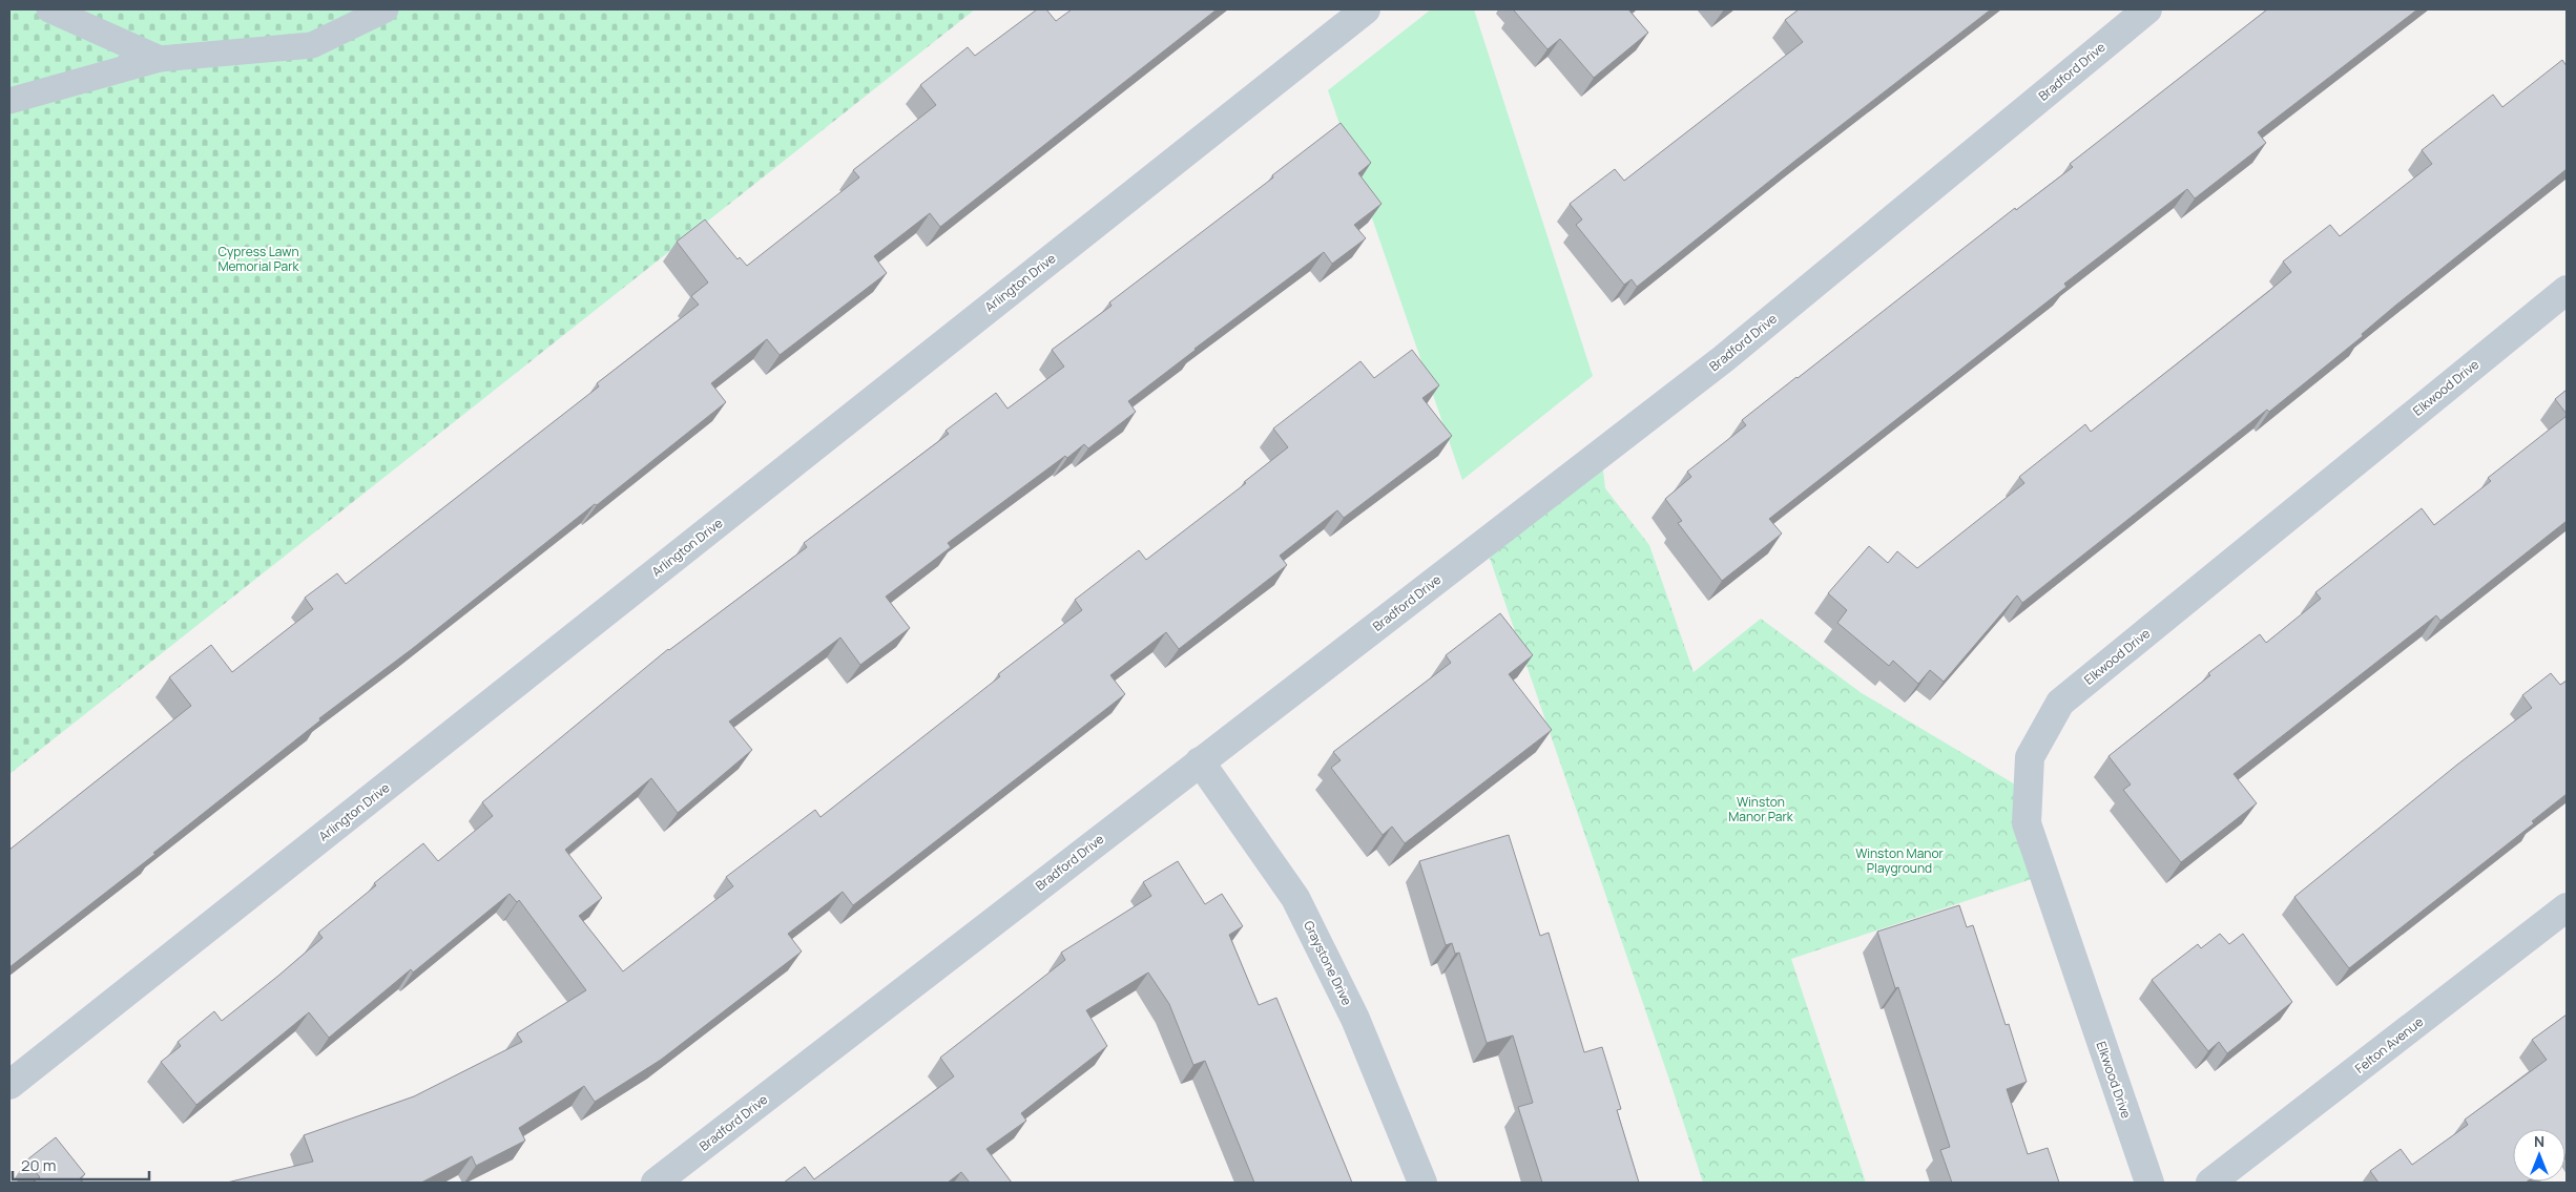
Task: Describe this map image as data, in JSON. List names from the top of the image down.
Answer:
{
  "streets": {
    "street": [
      "Bradford Drive",
      "Arlington Drive",
      "Elkwood Drive",
      "Graystone Drive",
      "Felton Avenue"
    ]
  },
  "crossings": [
    ["Bradford Drive", "Graystone Drive"]
  ],
  "parks": ["Cypress Lawn Memorial Park", "Winston Manor Park", "Winston Manor Playground"],
  "scale_bar": "20 m",
  "north": "top"
}
